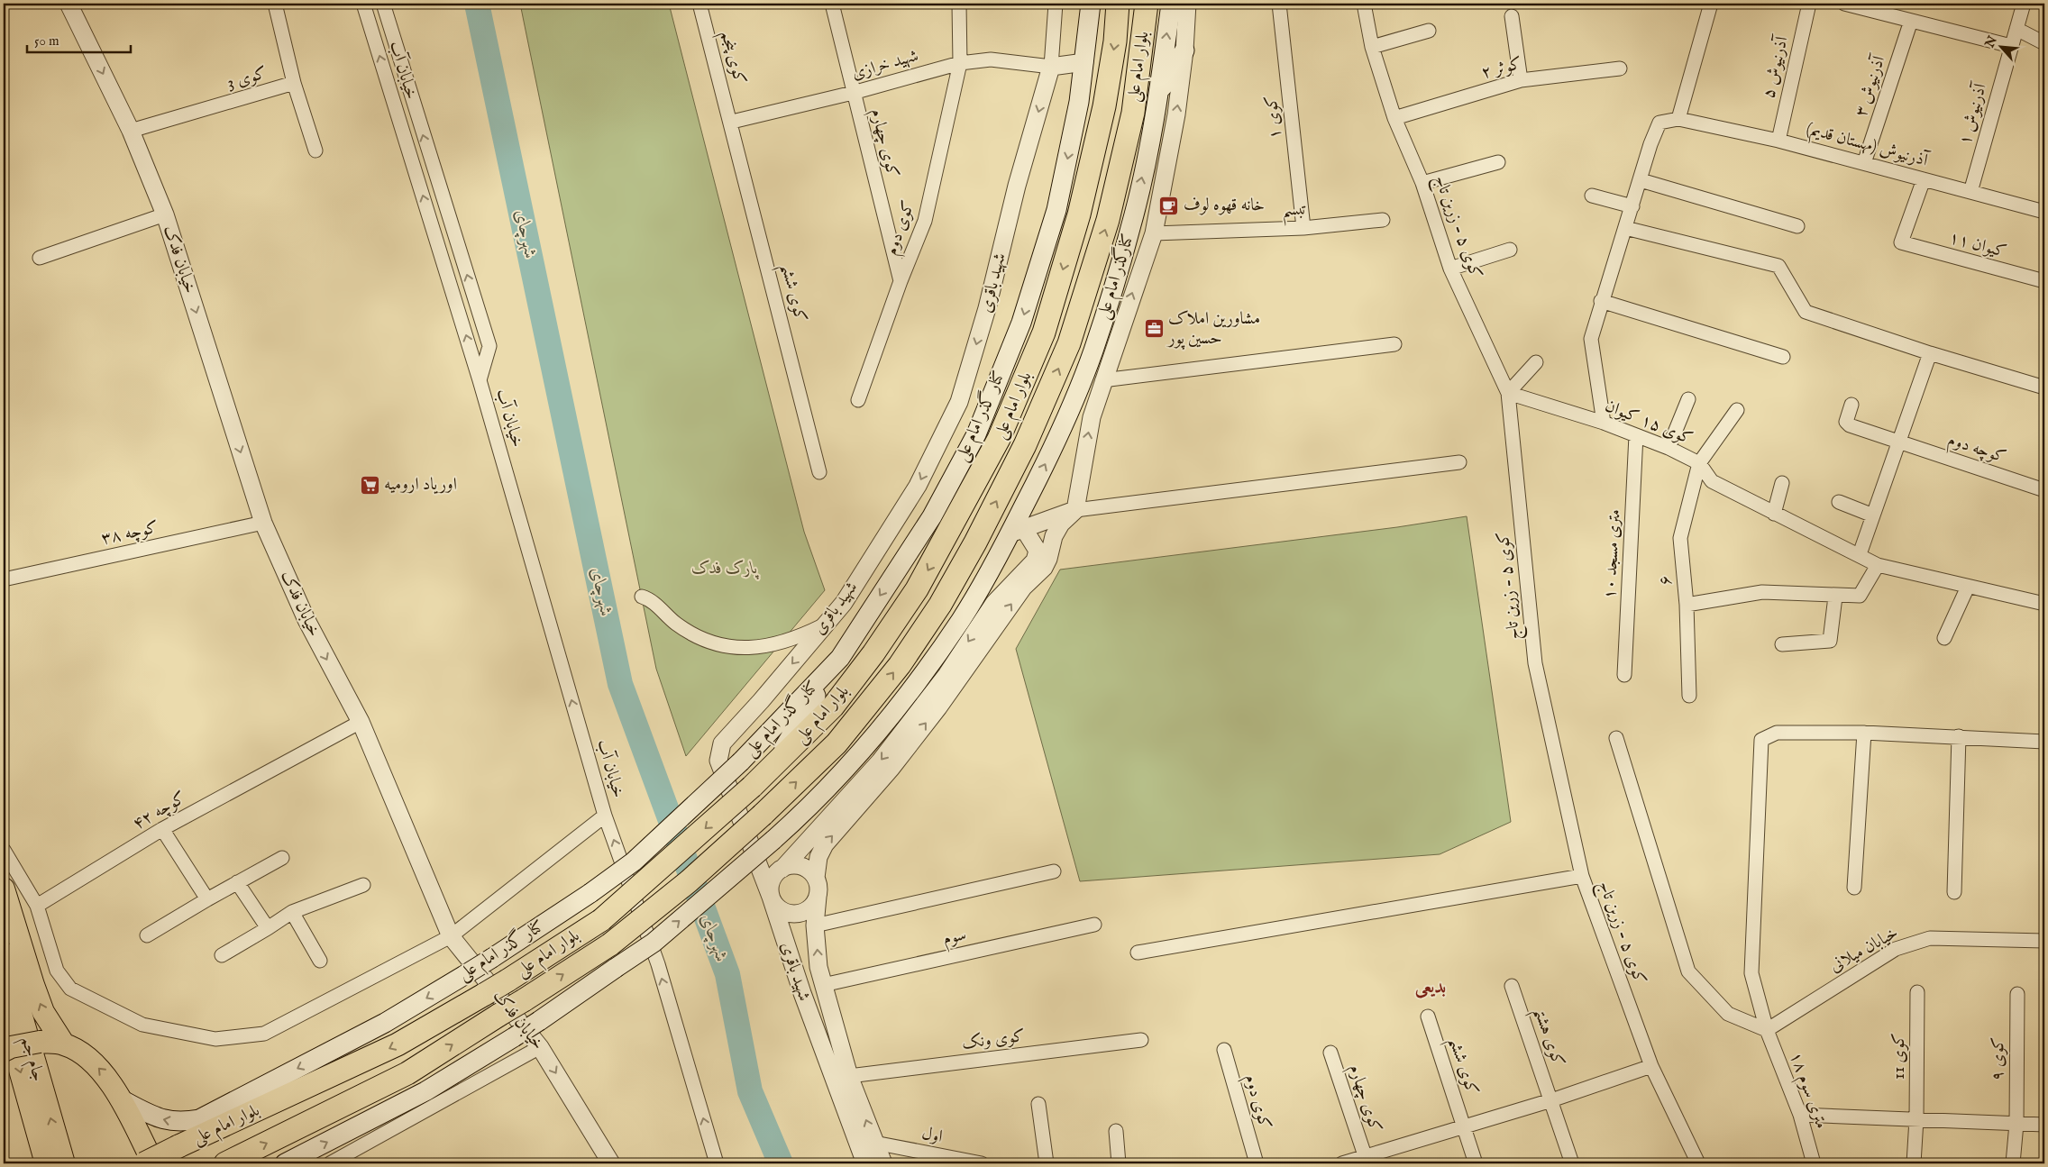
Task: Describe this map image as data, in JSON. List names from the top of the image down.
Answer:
{
  "streets": {
    "highway": ["بلوار امام علی"],
    "main road": ["کنارگذر امام علی", "کنار گذر امام علی", "جام جم"],
    "street": [
      "کوی پنجم",
      "شهید خرازی",
      "آذرنیوش ۵",
      "کوثر ۲",
      "خیابان آب",
      "کوی 3",
      "آذرنیوش ۳",
      "آذرنیوش ۱",
      "کوی ۱",
      "کوی چهارم",
      "آذرنیوش (مهستان قدیم)",
      "تبسم",
      "کوی ۵ - زرین تاج",
      "کوی دوم",
      "کیوان ۱۱",
      "خیابان فدک",
      "شهید باقری",
      "کوی ششم",
      "کوی ۱۵ کیوان",
      "کوچه دوم",
      "کوچه ۳۸",
      "۱۰ متری مسجد",
      "۶",
      "کوچه ۴۲",
      "سوم",
      "خیابان میلانی",
      "کوی هشتم",
      "کوی ونک",
      "کوی 11",
      "کوی ۹",
      "۱۸ متری سوم",
      "اول"
    ]
  },
  "crossings": [
    ["کوی پنجم", "شهید خرازی"],
    ["کوی پنجم", "کوی ششم"],
    ["شهید خرازی", "کوی چهارم"],
    ["شهید خرازی", "کوی دوم"],
    ["شهید خرازی", "شهید باقری"],
    ["شهید خرازی", "کوی ششم"],
    ["آذرنیوش ۵", "آذرنیوش (مهستان قدیم)"],
    ["کوثر ۲", "کوی ۵ - زرین تاج"],
    ["کوی 3", "خیابان فدک"],
    ["آذرنیوش ۳", "آذرنیوش (مهستان قدیم)"],
    ["آذرنیوش ۱", "آذرنیوش (مهستان قدیم)"],
    ["کوی ۱", "تبسم"],
    ["کوی چهارم", "کوی دوم"],
    ["آذرنیوش (مهستان قدیم)", "کیوان ۱۱"],
    ["کوی ۵ - زرین تاج", "کوی ۱۵ کیوان"],
    ["خیابان فدک", "کوچه ۳۸"],
    ["خیابان فدک", "کوچه ۴۲"],
    ["شهید باقری", "سوم"],
    ["شهید باقری", "کوی ونک"],
    ["شهید باقری", "اول"],
    ["کوی ۱۵ کیوان", "۱۰ متری مسجد"],
    ["کوی ۱۵ کیوان", "۶"],
    ["خیابان میلانی", "۱۸ متری سوم"]
  ],
  "one_way": ["خیابان آب", "خیابان فدک", "کنارگذر امام علی"],
  "districts": ["بدیعی"],
  "water": ["شهرچای"],
  "parks": ["پارک فدک"],
  "places": {
    "cafe": ["خانه قهوه لوف"],
    "office": ["مشاورین املاک حسین پور"],
    "supermarket": ["اوریاد ارومیه"]
  },
  "scale_bar": "50 m",
  "north": "top left"
}
